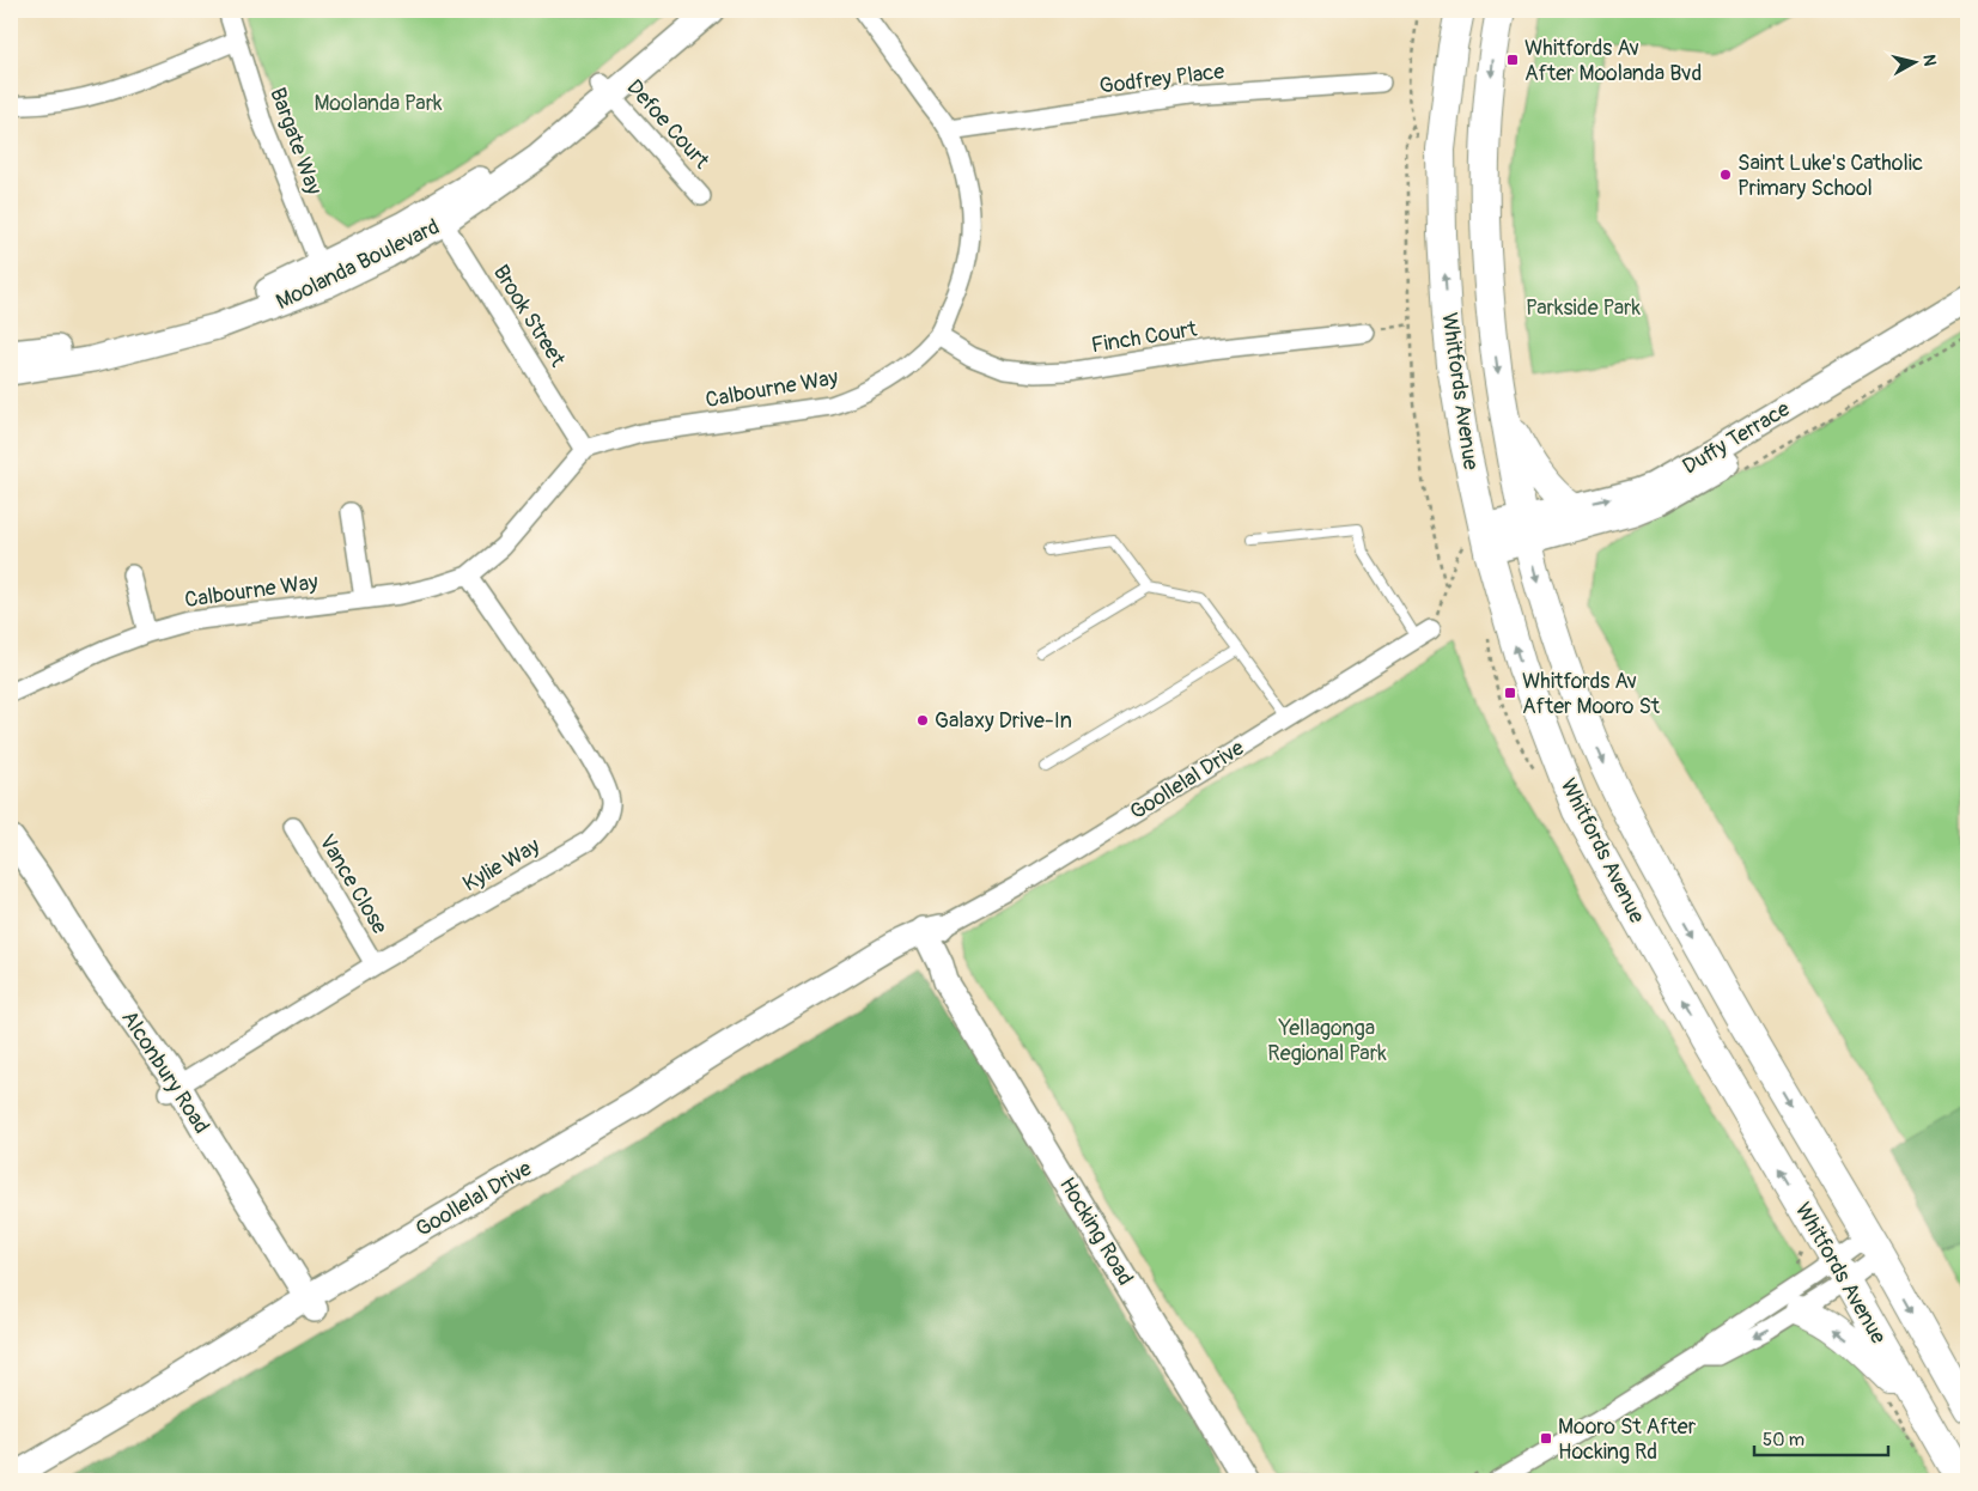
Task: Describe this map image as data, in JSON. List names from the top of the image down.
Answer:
{
  "streets": {
    "main road": ["Whitfords Avenue"],
    "street": [
      "Godfrey Place",
      "Defoe Court",
      "Bargate Way",
      "Moolanda Boulevard",
      "Brook Street",
      "Finch Court",
      "Calbourne Way",
      "Duffy Terrace",
      "Goollelal Drive",
      "Kylie Way",
      "Vance Close",
      "Alconbury Road",
      "Hocking Road"
    ]
  },
  "crossings": [
    ["Godfrey Place", "Calbourne Way"],
    ["Defoe Court", "Moolanda Boulevard"],
    ["Bargate Way", "Moolanda Boulevard"],
    ["Moolanda Boulevard", "Brook Street"],
    ["Brook Street", "Calbourne Way"],
    ["Finch Court", "Calbourne Way"],
    ["Calbourne Way", "Kylie Way"],
    ["Whitfords Avenue", "Duffy Terrace"],
    ["Goollelal Drive", "Alconbury Road"],
    ["Goollelal Drive", "Hocking Road"],
    ["Kylie Way", "Vance Close"],
    ["Kylie Way", "Alconbury Road"]
  ],
  "parks": ["Moolanda Park", "Parkside Park", "Yellagonga Regional Park"],
  "places": {
    "transit": ["Whitfords Av After Moolanda Bvd", "Whitfords Av After Mooro St", "Mooro St After Hocking Rd"],
    "other": ["Saint Luke's Catholic Primary School", "Galaxy Drive-In"]
  },
  "scale_bar": "50 m",
  "north": "right"
}
